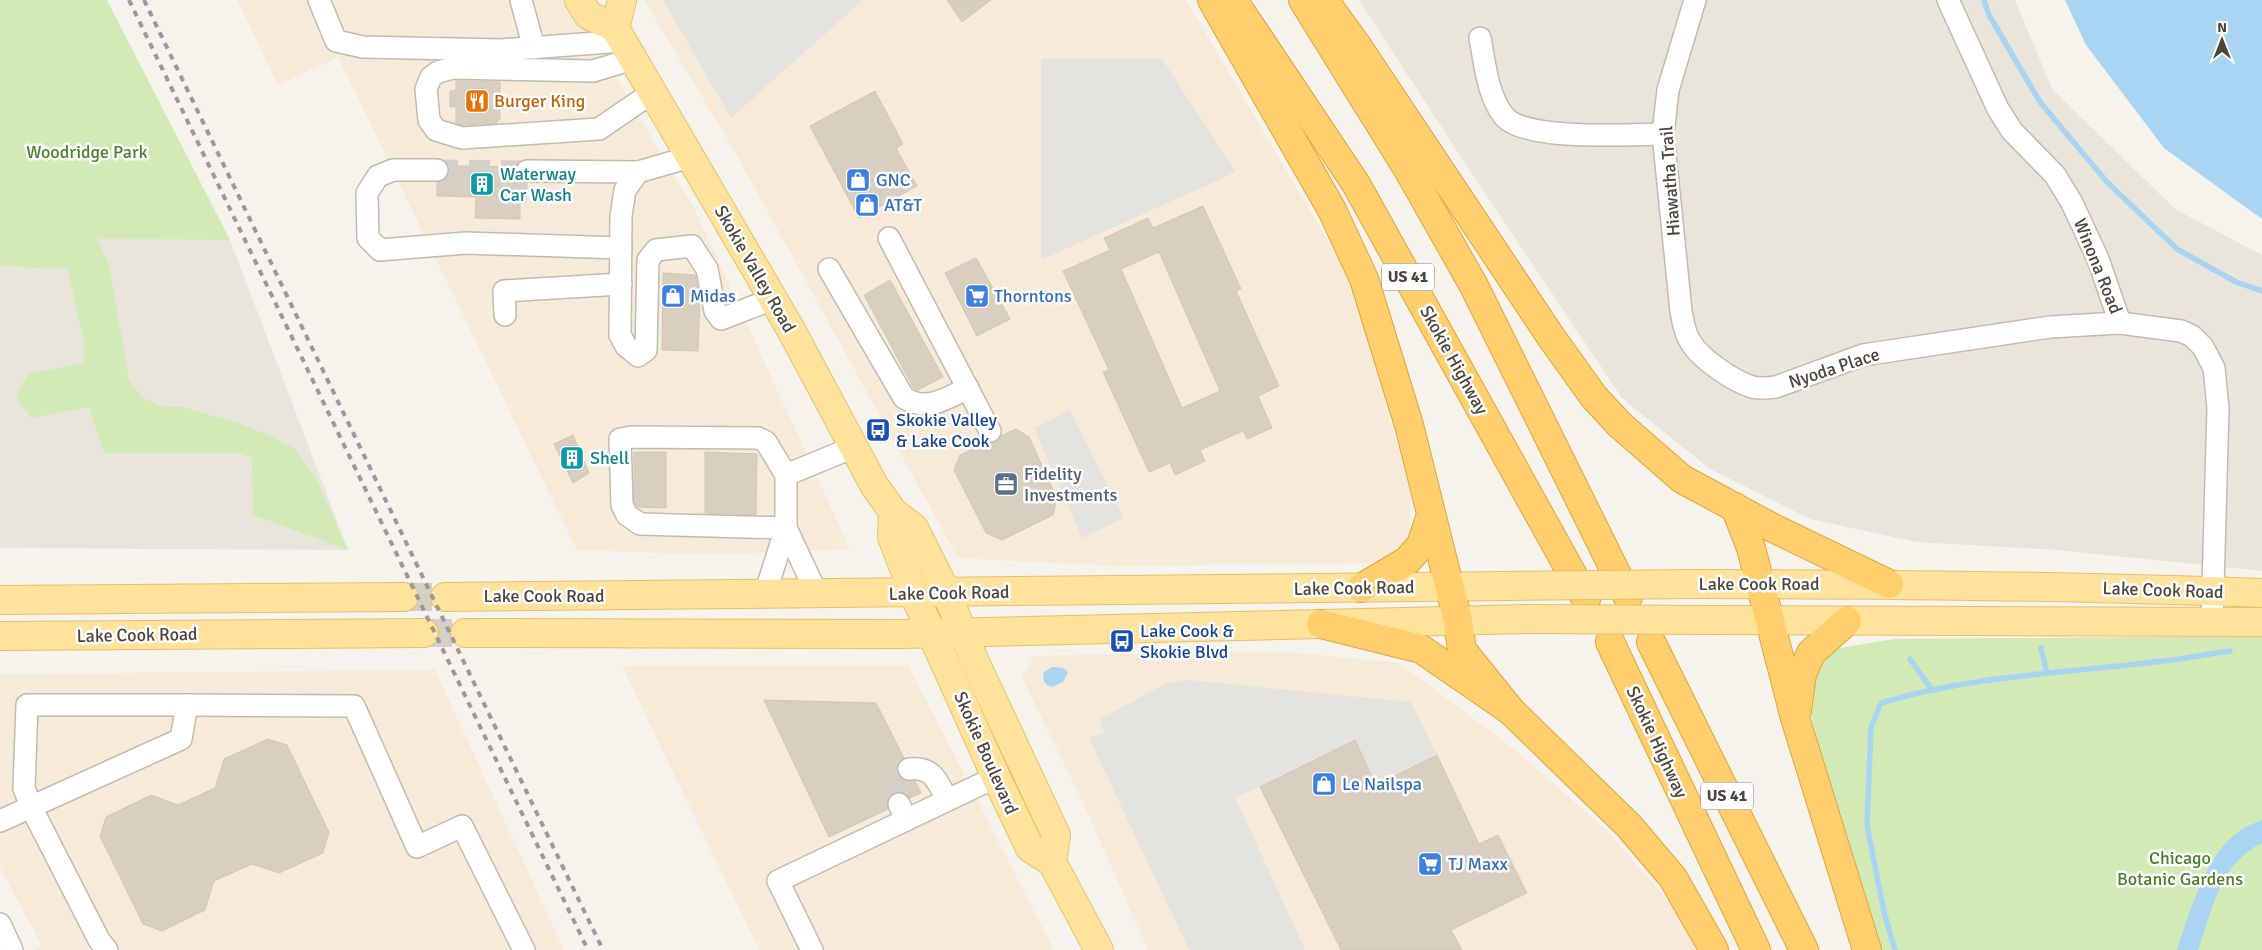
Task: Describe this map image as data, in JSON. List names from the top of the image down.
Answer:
{
  "streets": {
    "highway": ["US 41", "Skokie Highway"],
    "main road": ["Skokie Valley Road", "Lake Cook Road", "Skokie Boulevard"],
    "street": ["Hiawatha Trail", "Winona Road", "Nyoda Place"]
  },
  "crossings": [
    ["Hiawatha Trail", "Nyoda Place"],
    ["Winona Road", "Nyoda Place"],
    ["Winona Road", "Lake Cook Road"],
    ["Skokie Valley Road", "Lake Cook Road"],
    ["Skokie Valley Road", "Skokie Boulevard"],
    ["Lake Cook Road", "Skokie Boulevard"]
  ],
  "parks": ["Woodridge Park", "Chicago Botanic Gardens"],
  "places": {
    "restaurant": ["Burger King"],
    "shop": [
      "GNC",
      "AT&T",
      "Midas",
      "Le Nailspa"
    ],
    "building": ["Waterway Car Wash", "Shell"],
    "supermarket": ["Thorntons", "TJ Maxx"],
    "bus stop": ["Skokie Valley & Lake Cook", "Lake Cook & Skokie Blvd"],
    "office": ["Fidelity Investments"]
  },
  "north": "top"
}
